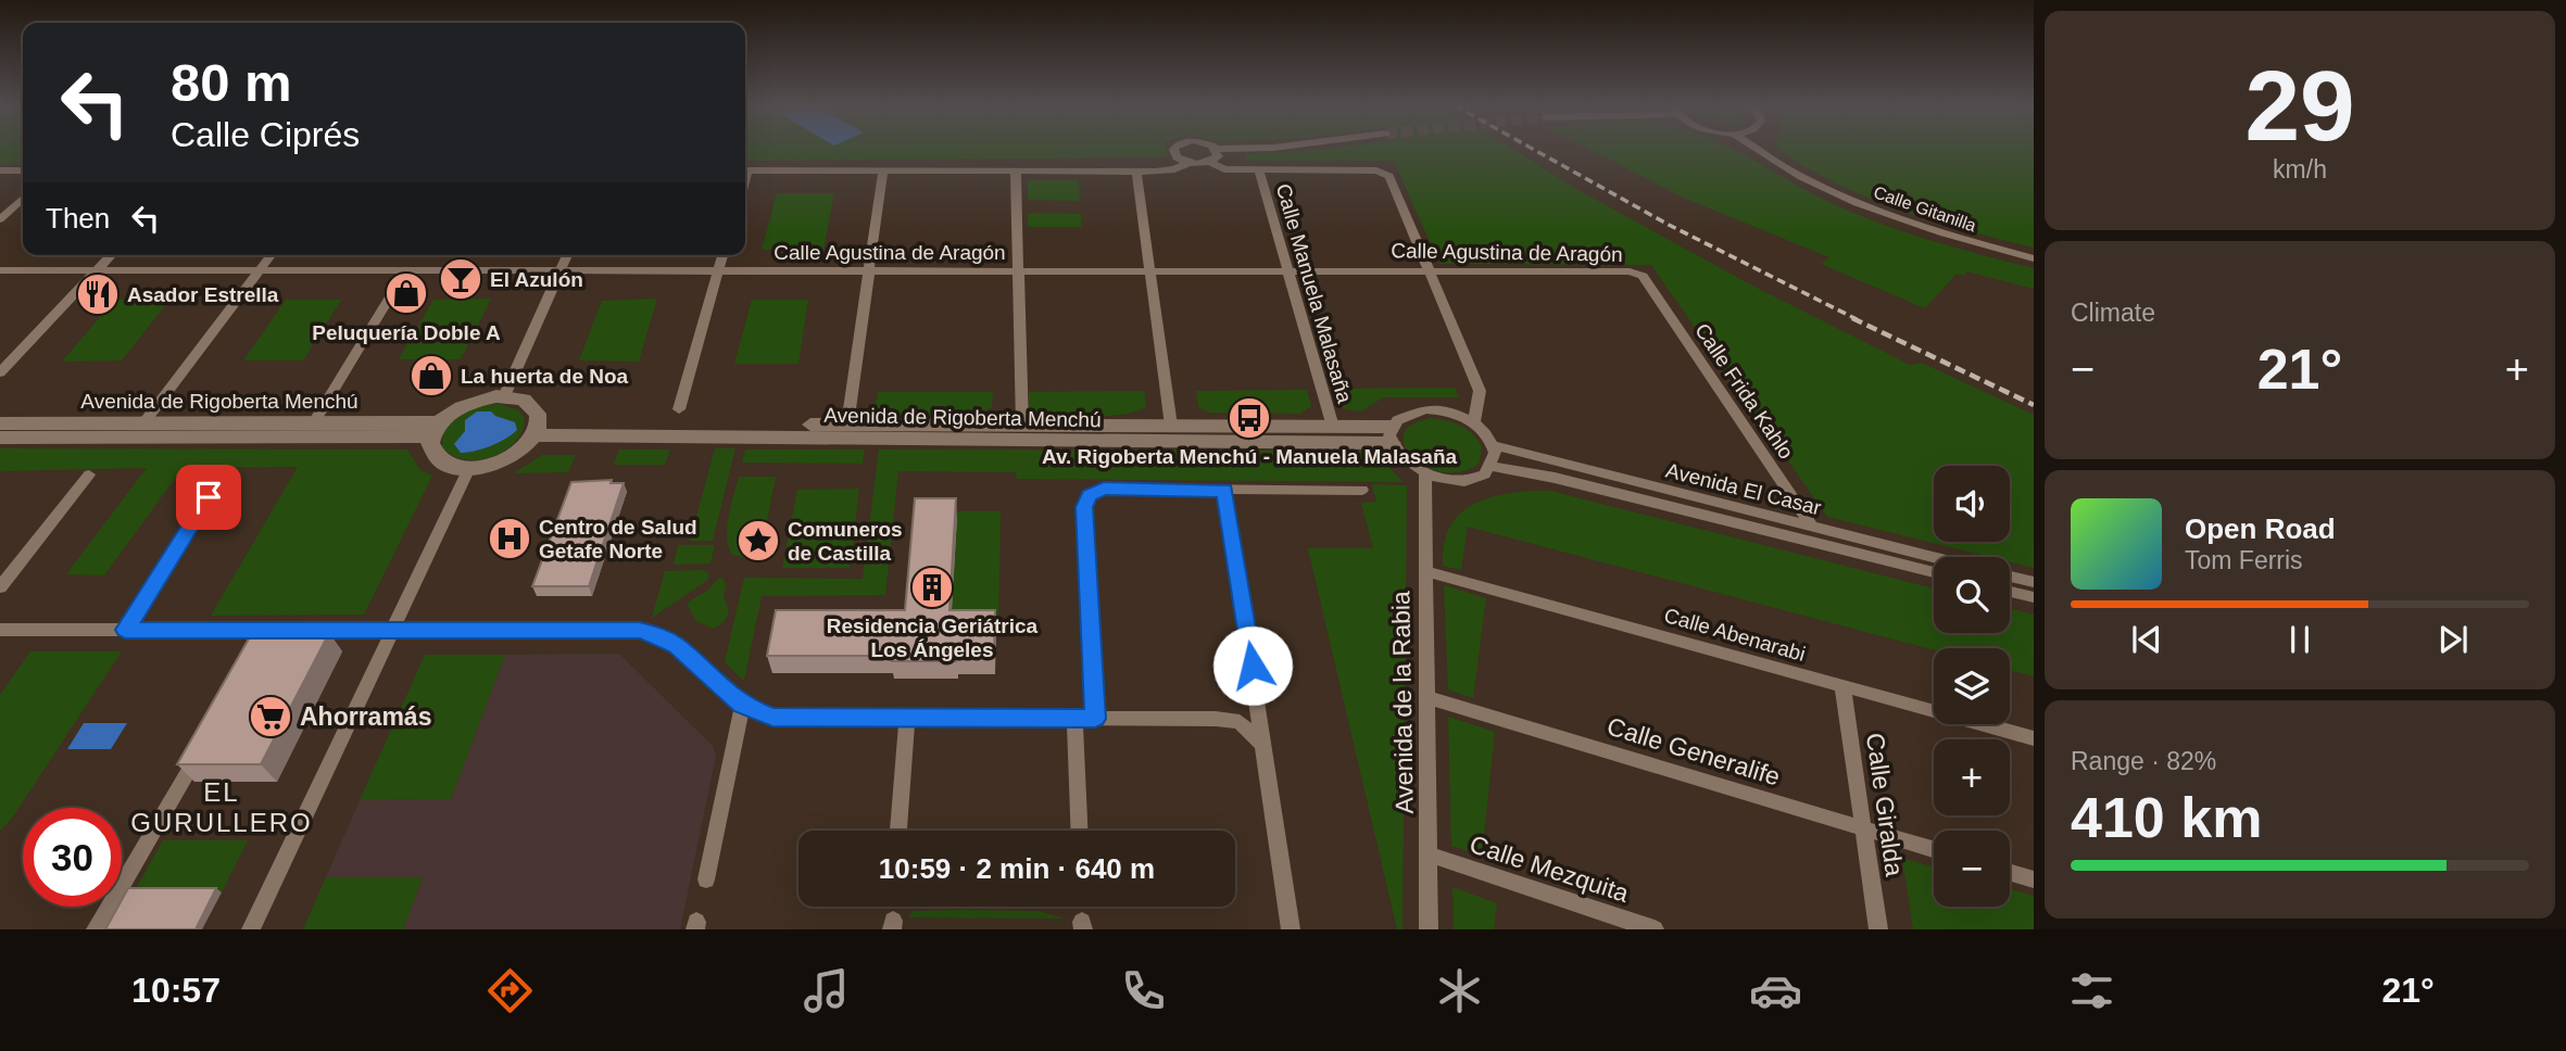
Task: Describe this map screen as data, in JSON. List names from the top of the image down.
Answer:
{
  "streets": {
    "street": [
      "Calle Gitanilla",
      "Calle Agustina de Aragón",
      "Calle Manuela Malasaña",
      "Calle Frida Kahlo",
      "Avenida de Rigoberta Menchú",
      "Avenida El Casar",
      "Calle Abenarabi",
      "Avenida de la Rabia",
      "Calle Generalife",
      "Calle Giralda",
      "Calle Mezquita"
    ]
  },
  "crossings": [
    ["Calle Agustina de Aragón", "Calle Manuela Malasaña"],
    ["Calle Agustina de Aragón", "Calle Frida Kahlo"],
    ["Calle Manuela Malasaña", "Avenida de Rigoberta Menchú"],
    ["Calle Frida Kahlo", "Avenida El Casar"],
    ["Avenida de Rigoberta Menchú", "Avenida El Casar"],
    ["Avenida de Rigoberta Menchú", "Avenida de la Rabia"],
    ["Avenida El Casar", "Avenida de la Rabia"],
    ["Calle Abenarabi", "Avenida de la Rabia"],
    ["Calle Abenarabi", "Calle Giralda"],
    ["Avenida de la Rabia", "Calle Generalife"],
    ["Avenida de la Rabia", "Calle Mezquita"],
    ["Calle Generalife", "Calle Giralda"]
  ],
  "districts": ["EL GURULLERO"],
  "places": {
    "bar": ["El Azulón"],
    "shop": ["Peluquería Doble A", "La huerta de Noa"],
    "restaurant": ["Asador Estrella"],
    "bus stop": ["Av. Rigoberta Menchú - Manuela Malasaña"],
    "hospital": ["Centro de Salud Getafe Norte"],
    "place": ["Comuneros de Castilla"],
    "building": ["Residencia Geriátrica Los Ángeles"],
    "supermarket": ["Ahorramás"]
  },
  "page": {
    "tile": [
      ["29", "km/h"],
      "Climate",
      ["Range · 82%", "410 km"]
    ],
    "turn": ["80 m", "Calle Ciprés"],
    "then": "Then",
    "heat": ["−", "21°", "+"],
    "map_buttons": ["+", "−"],
    "song": ["Open Road", "Tom Ferris"],
    "limit": "30",
    "trip": "10:59 · 2 min · 640 m",
    "tabs": ["10:57", "21°"]
  }
}
